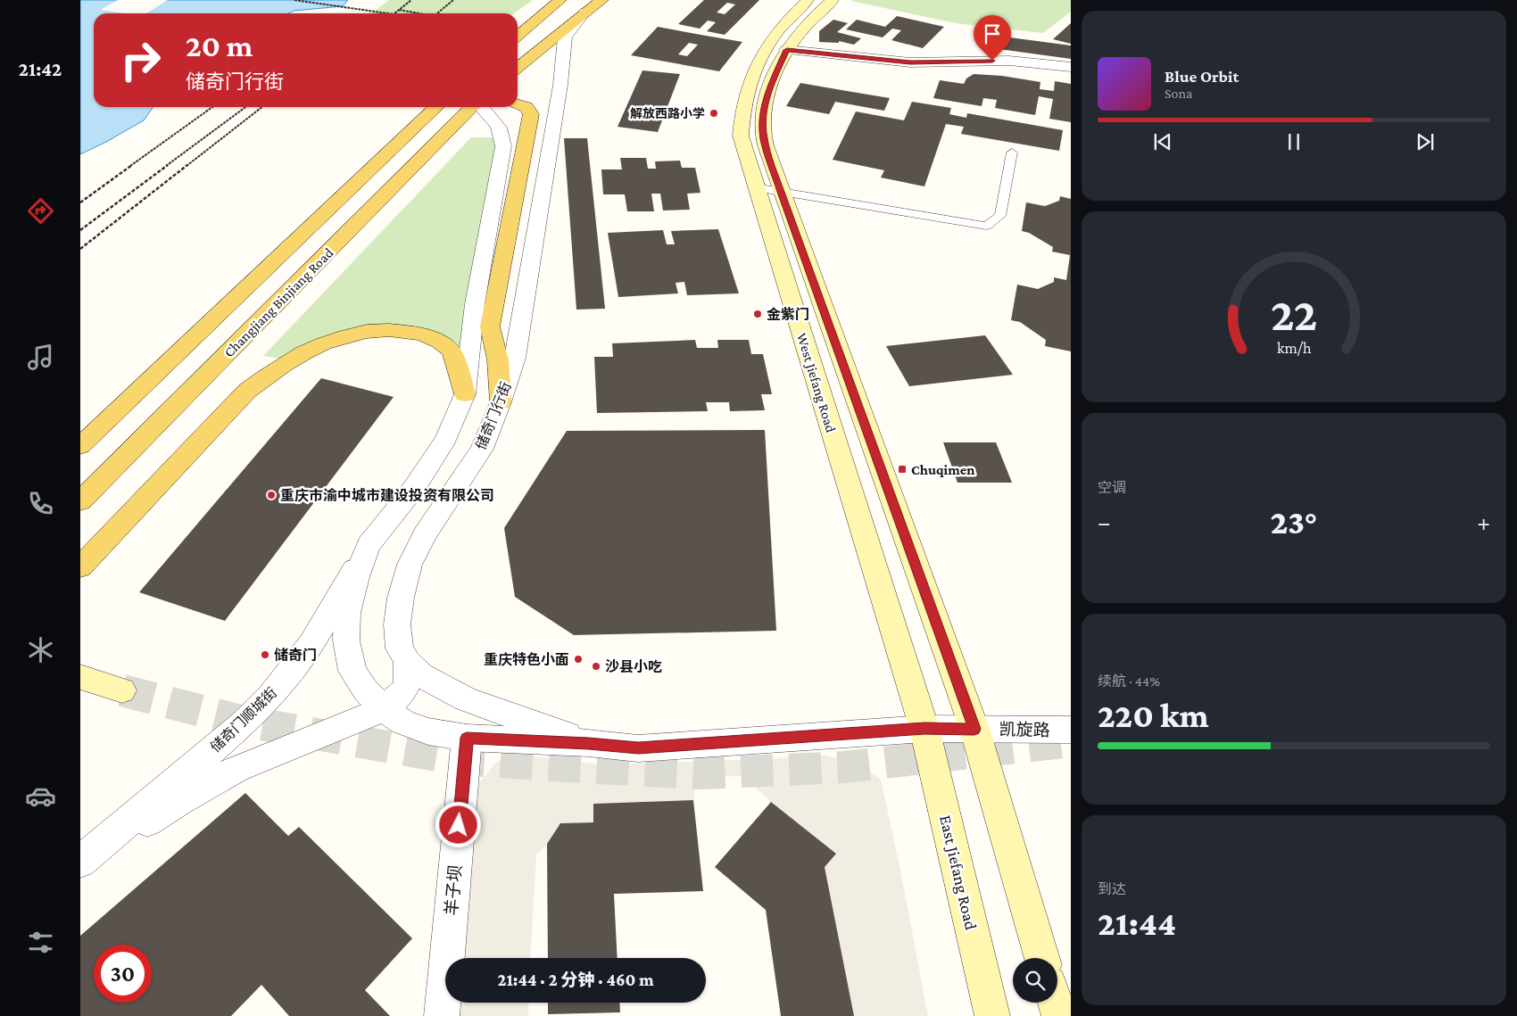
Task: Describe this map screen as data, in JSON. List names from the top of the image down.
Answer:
{
  "streets": {
    "main road": ["Changjiang Binjiang Road", "West Jiefang Road", "East Jiefang Road"],
    "street": [
      "储奇门行街",
      "储奇门顺城街",
      "凯旋路",
      "羊子坝"
    ]
  },
  "crossings": [
    ["West Jiefang Road", "储奇门行街"],
    ["West Jiefang Road", "凯旋路"],
    ["West Jiefang Road", "East Jiefang Road"],
    ["储奇门行街", "储奇门顺城街"],
    ["储奇门行街", "凯旋路"],
    ["储奇门行街", "East Jiefang Road"],
    ["储奇门行街", "羊子坝"],
    ["凯旋路", "East Jiefang Road"]
  ],
  "places": {
    "other": [
      "解放西路小学",
      "金紫门",
      "重庆市渝中城市建设投资有限公司",
      "储奇门",
      "重庆特色小面",
      "沙县小吃"
    ],
    "transit": ["Chuqimen"]
  },
  "page": {
    "tabs": "21:42",
    "turn": ["20 m", "储奇门行街"],
    "song": ["Blue Orbit", "Sona"],
    "tile": [
      "空调",
      ["续航 · 44%", "220 km"],
      ["到达", "21:44"]
    ],
    "heat": ["−", "23°", "+"],
    "limit": "30",
    "trip": "21:44 · 2 分钟 · 460 m",
    "gauge": ["22", "km/h"]
  }
}
